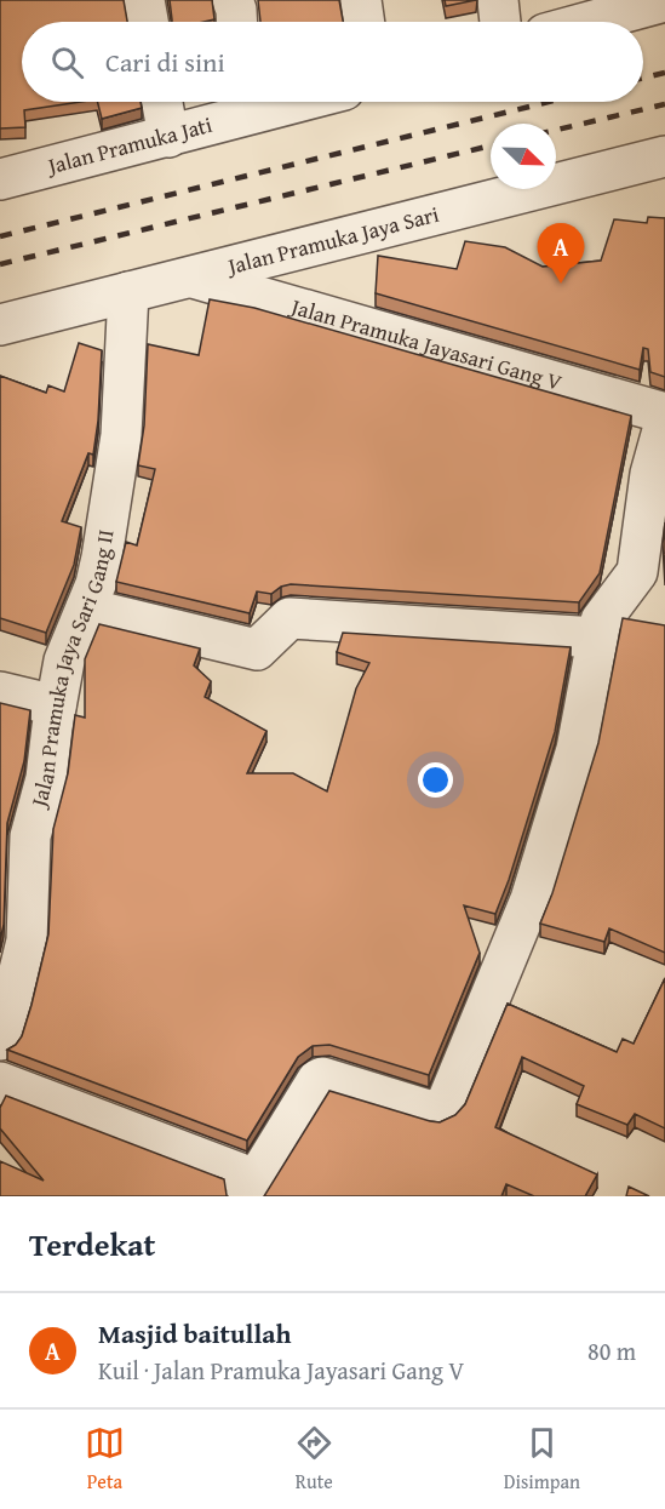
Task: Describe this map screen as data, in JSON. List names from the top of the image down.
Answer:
{
  "streets": {
    "street": [
      "Jalan Pramuka Jati",
      "Jalan Pramuka Jaya Sari",
      "Jalan Pramuka Jayasari Gang V",
      "Jalan Pramuka Jaya Sari Gang II"
    ]
  },
  "crossings": [
    ["Jalan Pramuka Jaya Sari", "Jalan Pramuka Jayasari Gang V"],
    ["Jalan Pramuka Jaya Sari", "Jalan Pramuka Jaya Sari Gang II"]
  ],
  "north": "bottom right",
  "page": {
    "search": "Cari di sini",
    "pins": "A",
    "heading": "Terdekat",
    "list": [
      {
        "mark": "A",
        "name": "Masjid baitullah",
        "note": "Kuil · Jalan Pramuka Jayasari Gang V",
        "value": "80 m"
      }
    ],
    "nav": ["Peta", "Rute", "Disimpan"]
  }
}
